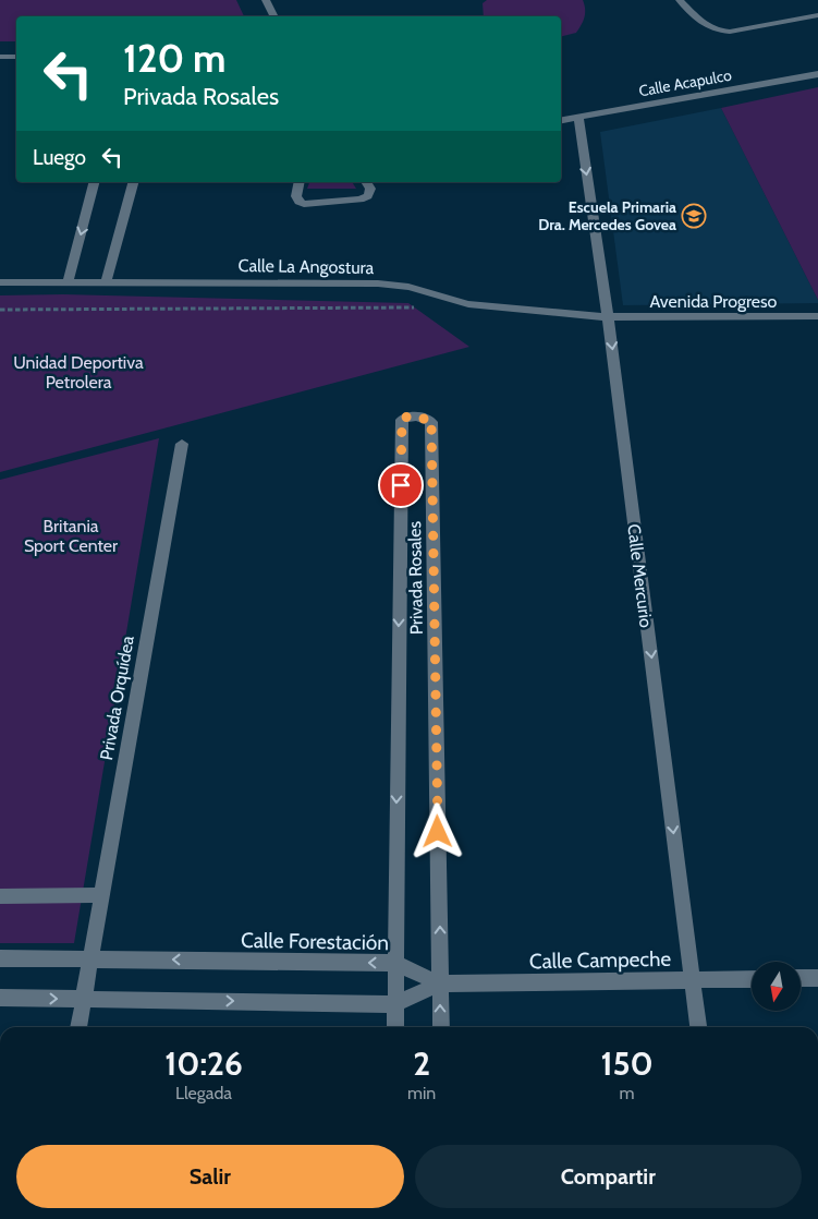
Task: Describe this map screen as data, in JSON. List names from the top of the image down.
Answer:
{
  "streets": {
    "street": [
      "Calle Acapulco",
      "Calle La Angostura",
      "Avenida Progreso",
      "Calle Mercurio",
      "Privada Rosales",
      "Privada Orquídea",
      "Calle Forestación",
      "Calle Campeche"
    ]
  },
  "crossings": [
    ["Calle Acapulco", "Calle Mercurio"],
    ["Calle La Angostura", "Avenida Progreso"],
    ["Calle La Angostura", "Calle Mercurio"],
    ["Avenida Progreso", "Calle Mercurio"],
    ["Calle Mercurio", "Calle Campeche"],
    ["Privada Rosales", "Calle Forestación"],
    ["Privada Rosales", "Calle Campeche"],
    ["Privada Orquídea", "Calle Forestación"],
    ["Calle Forestación", "Calle Campeche"]
  ],
  "one_way": ["Calle Mercurio"],
  "parks": ["Unidad Deportiva Petrolera", "Britania Sport Center"],
  "places": {
    "school or university": ["Escuela Primaria Dra. Mercedes Govea"]
  },
  "north": "bottom",
  "page": {
    "turn": ["120 m", "Privada Rosales"],
    "then": "Luego",
    "eta": [
      "10:26",
      "Llegada",
      "2",
      "min",
      "150",
      "m"
    ],
    "buttons": ["Salir", "Compartir"]
  }
}
